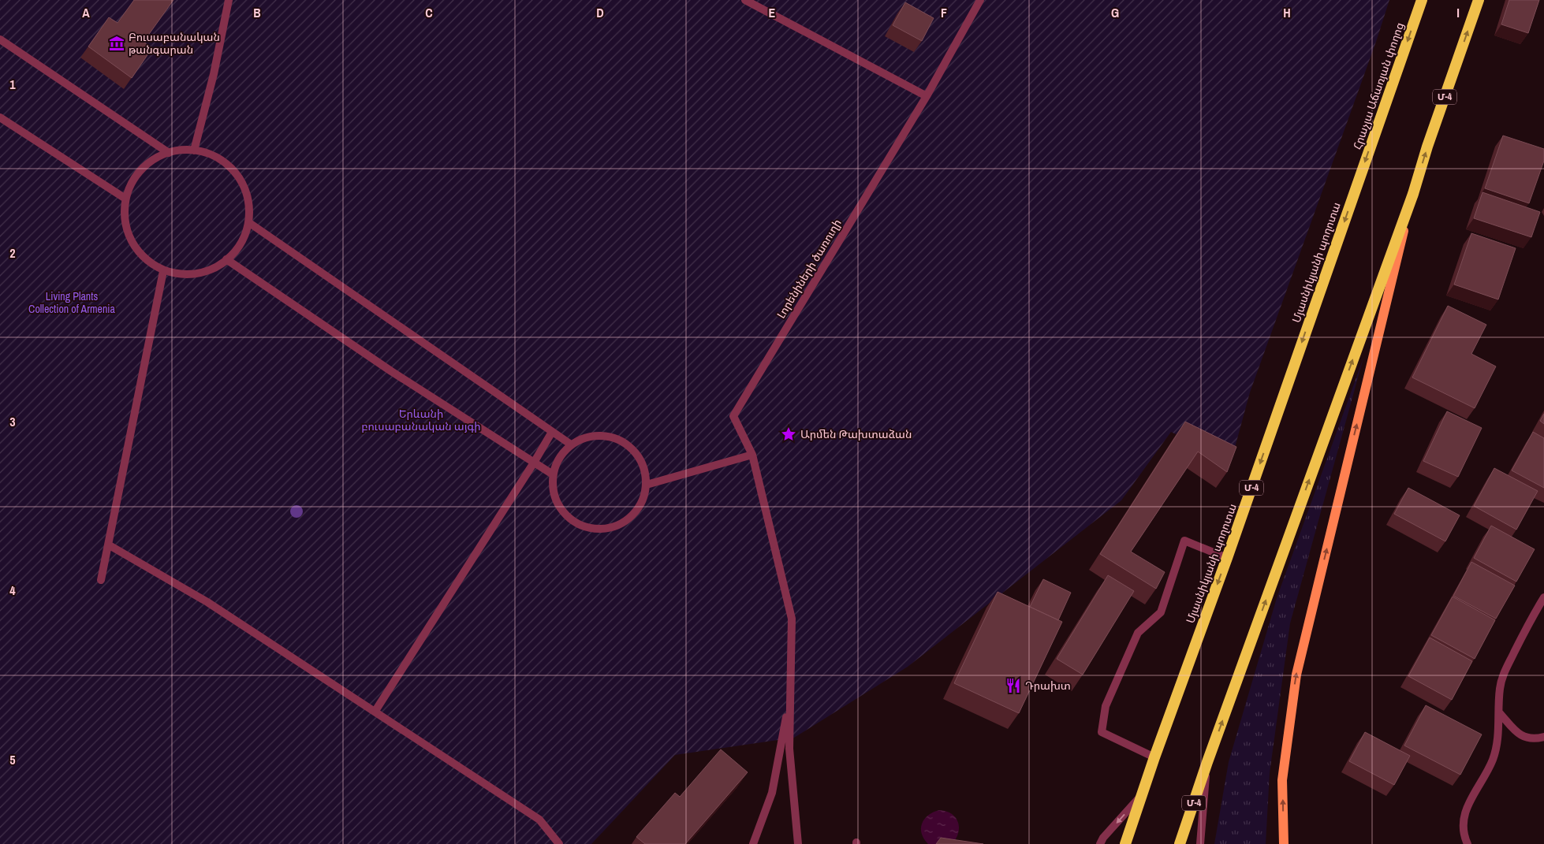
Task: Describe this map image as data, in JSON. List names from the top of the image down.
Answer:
{
  "streets": {
    "highway": ["Հրաչյա Աճառյան փողոց", "Մ-4", "Մյասնիկյանի պողոտա"],
    "street": ["Լորենիների ծառուղի"]
  },
  "crossings": [
    ["Հրաչյա Աճառյան փողոց", "Մյասնիկյանի պողոտա"]
  ],
  "parks": ["Living Plants Collection of Armenia", "Երևանի բուսաբանական այգի"],
  "places": {
    "museum": ["Բուսաբանական թանգարան"],
    "place": ["Արմեն Թախտաձան"],
    "restaurant": ["Դրախտ"]
  },
  "grid": {
    "columns": [
      "A",
      "B",
      "C",
      "D",
      "E",
      "F",
      "G",
      "H",
      "I"
    ],
    "rows": [
      "1",
      "2",
      "3",
      "4",
      "5"
    ]
  }
}
